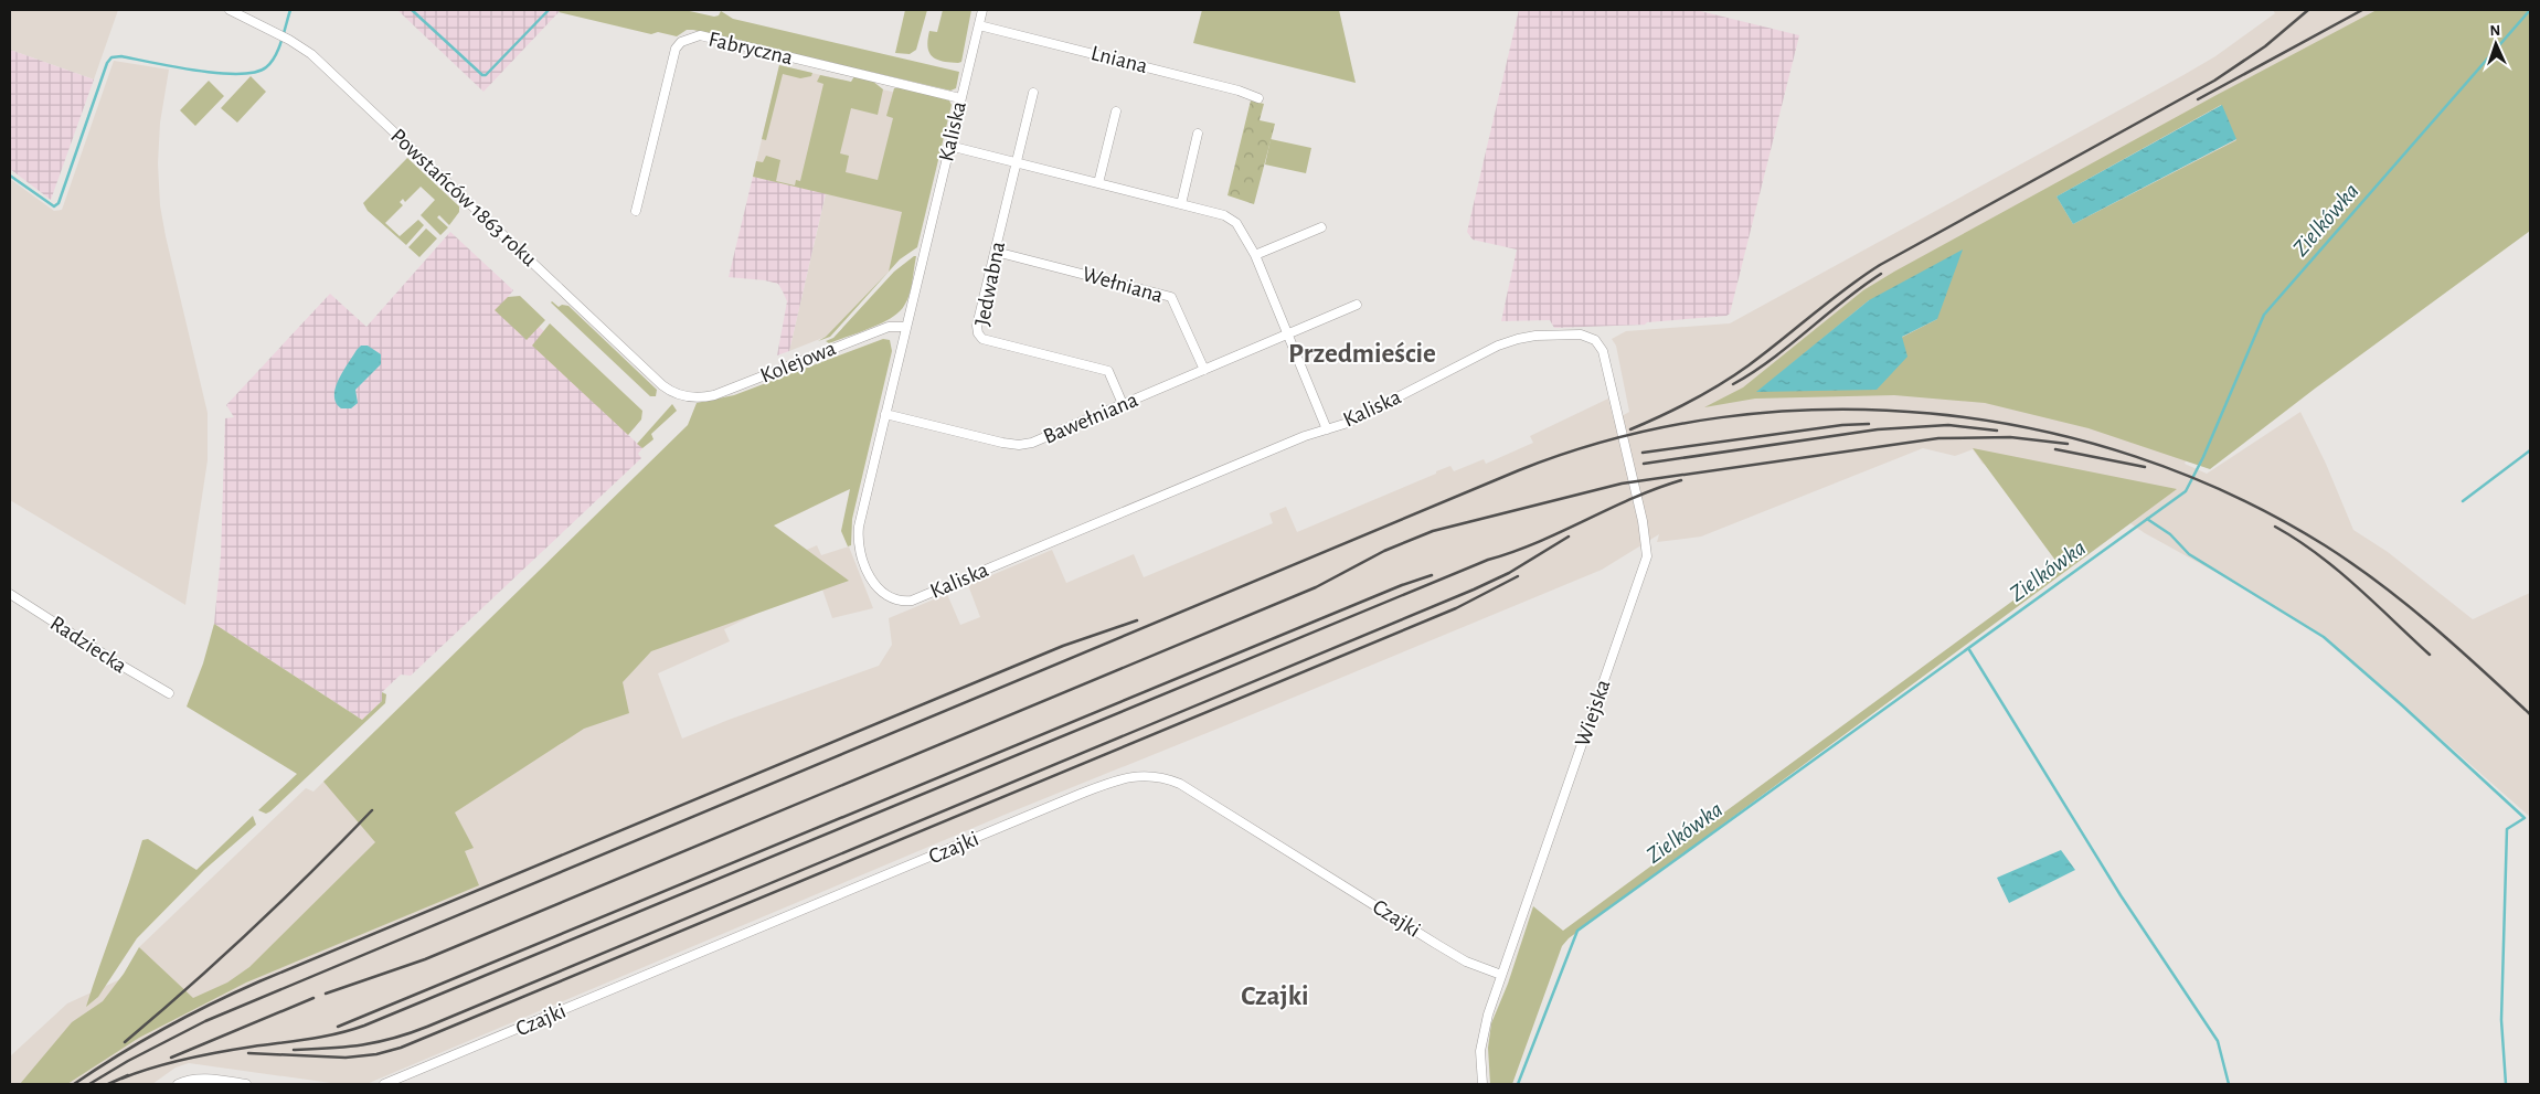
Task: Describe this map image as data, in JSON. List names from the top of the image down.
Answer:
{
  "streets": {
    "street": [
      "Fabryczna",
      "Lniana",
      "Kaliska",
      "Powstańców 1863 roku",
      "Jedwabna",
      "Wełniana",
      "Kolejowa",
      "Bawełniana",
      "Radziecka",
      "Wiejska",
      "Czajki"
    ]
  },
  "crossings": [
    ["Fabryczna", "Kaliska"],
    ["Lniana", "Kaliska"],
    ["Kaliska", "Kolejowa"],
    ["Kaliska", "Bawełniana"],
    ["Kaliska", "Wiejska"],
    ["Powstańców 1863 roku", "Kolejowa"],
    ["Jedwabna", "Wełniana"],
    ["Jedwabna", "Bawełniana"],
    ["Wełniana", "Bawełniana"],
    ["Wiejska", "Czajki"]
  ],
  "districts": ["Przedmieście", "Czajki"],
  "water": ["Zielkówka"],
  "north": "top"
}
